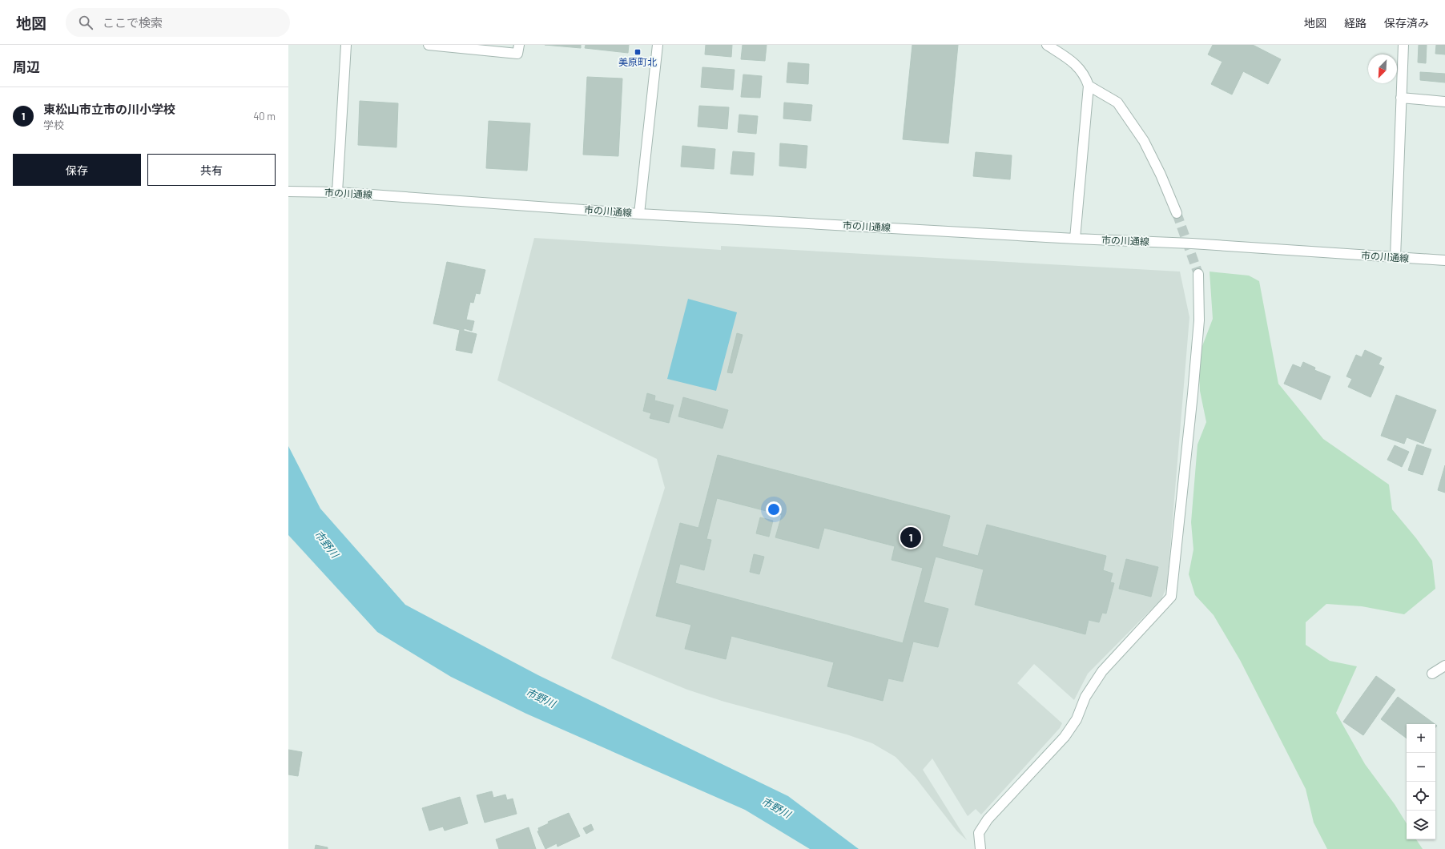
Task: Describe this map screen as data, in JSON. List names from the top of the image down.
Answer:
{
  "streets": {
    "street": ["市の川通線"]
  },
  "water": ["市野川"],
  "places": {
    "transit": ["美原町北"]
  },
  "north": "bottom left",
  "page": {
    "header": "地図",
    "search": "ここで検索",
    "nav": ["地図", "経路", "保存済み"],
    "heading": "周辺",
    "list": [
      {
        "mark": "1",
        "name": "東松山市立市の川小学校",
        "note": "学校",
        "value": "40 m"
      }
    ],
    "buttons": ["保存", "共有"],
    "pins": "1",
    "map_buttons": ["+", "−"]
  }
}
